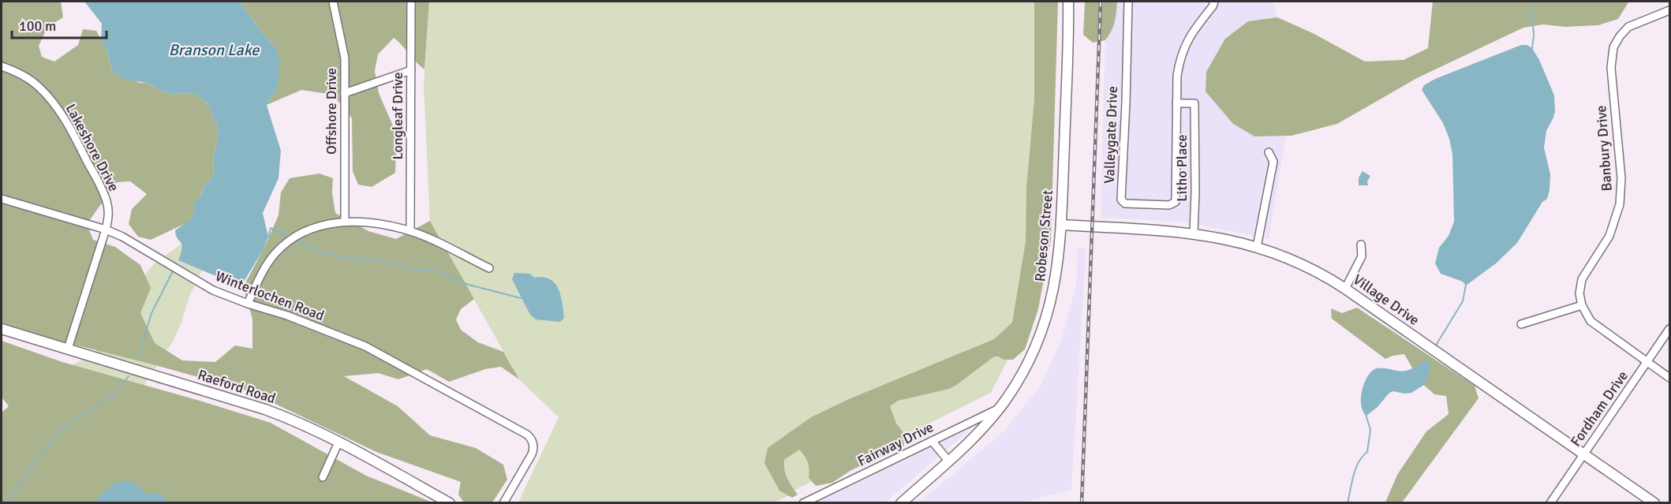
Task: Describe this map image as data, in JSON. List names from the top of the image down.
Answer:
{
  "streets": {
    "main road": ["Robeson Street", "Village Drive", "Raeford Road"],
    "street": [
      "Offshore Drive",
      "Longleaf Drive",
      "Valleygate Drive",
      "Lakeshore Drive",
      "Banbury Drive",
      "Litho Place",
      "Winterlochen Road",
      "Fordham Drive",
      "Fairway Drive"
    ]
  },
  "crossings": [
    ["Valleygate Drive", "Litho Place"],
    ["Lakeshore Drive", "Winterlochen Road"],
    ["Lakeshore Drive", "Raeford Road"],
    ["Litho Place", "Village Drive"],
    ["Robeson Street", "Village Drive"],
    ["Robeson Street", "Fairway Drive"],
    ["Village Drive", "Fordham Drive"]
  ],
  "water": ["Branson Lake"],
  "scale_bar": "100 m"
}
